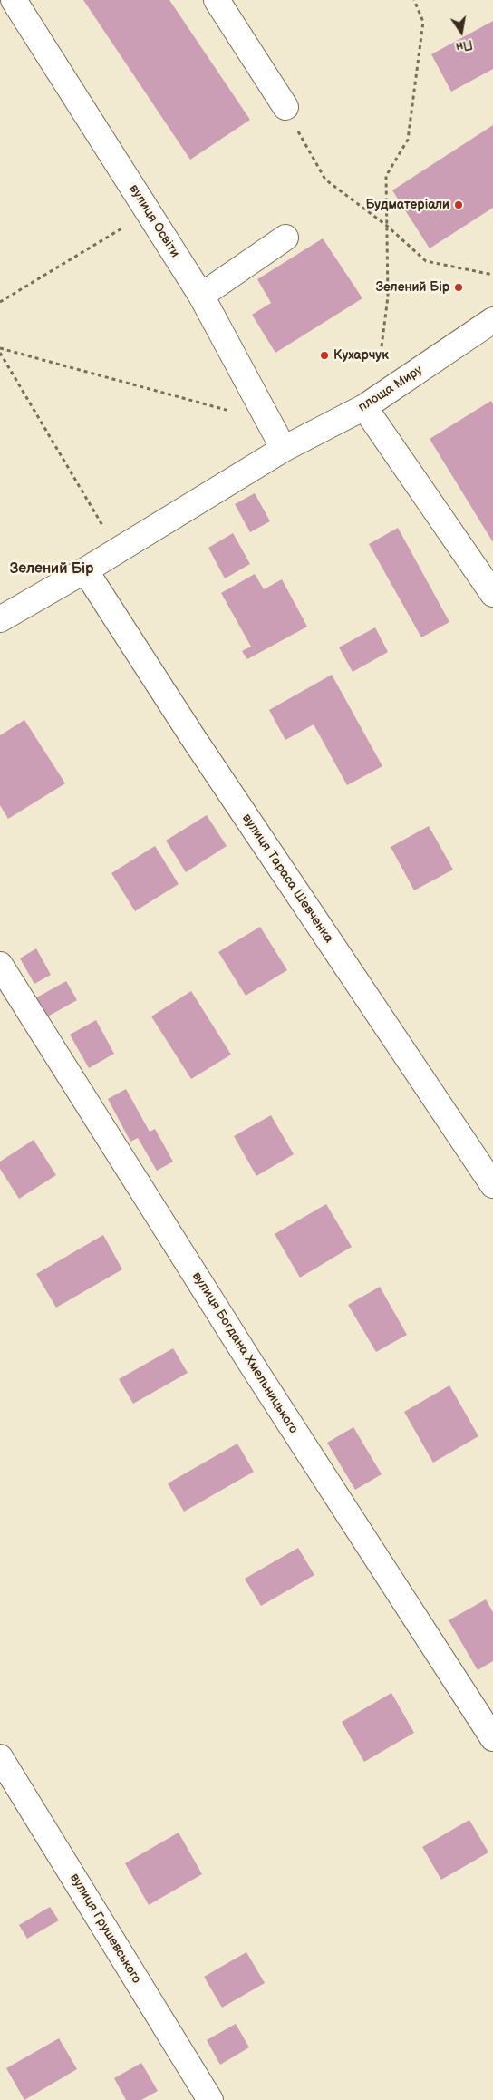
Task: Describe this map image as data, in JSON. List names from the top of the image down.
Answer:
{
  "streets": {
    "street": [
      "вулиця Освіти",
      "площа Миру",
      "вулиця Тараса Шевченка",
      "вулиця Богдана Хмельницького",
      "вулиця Грушевського"
    ]
  },
  "crossings": [
    ["вулиця Освіти", "площа Миру"],
    ["площа Миру", "вулиця Тараса Шевченка"]
  ],
  "districts": ["Зелений Бір"],
  "places": ["Будматеріали", "Зелений Бір", "Кухарчук"],
  "north": "bottom"
}
